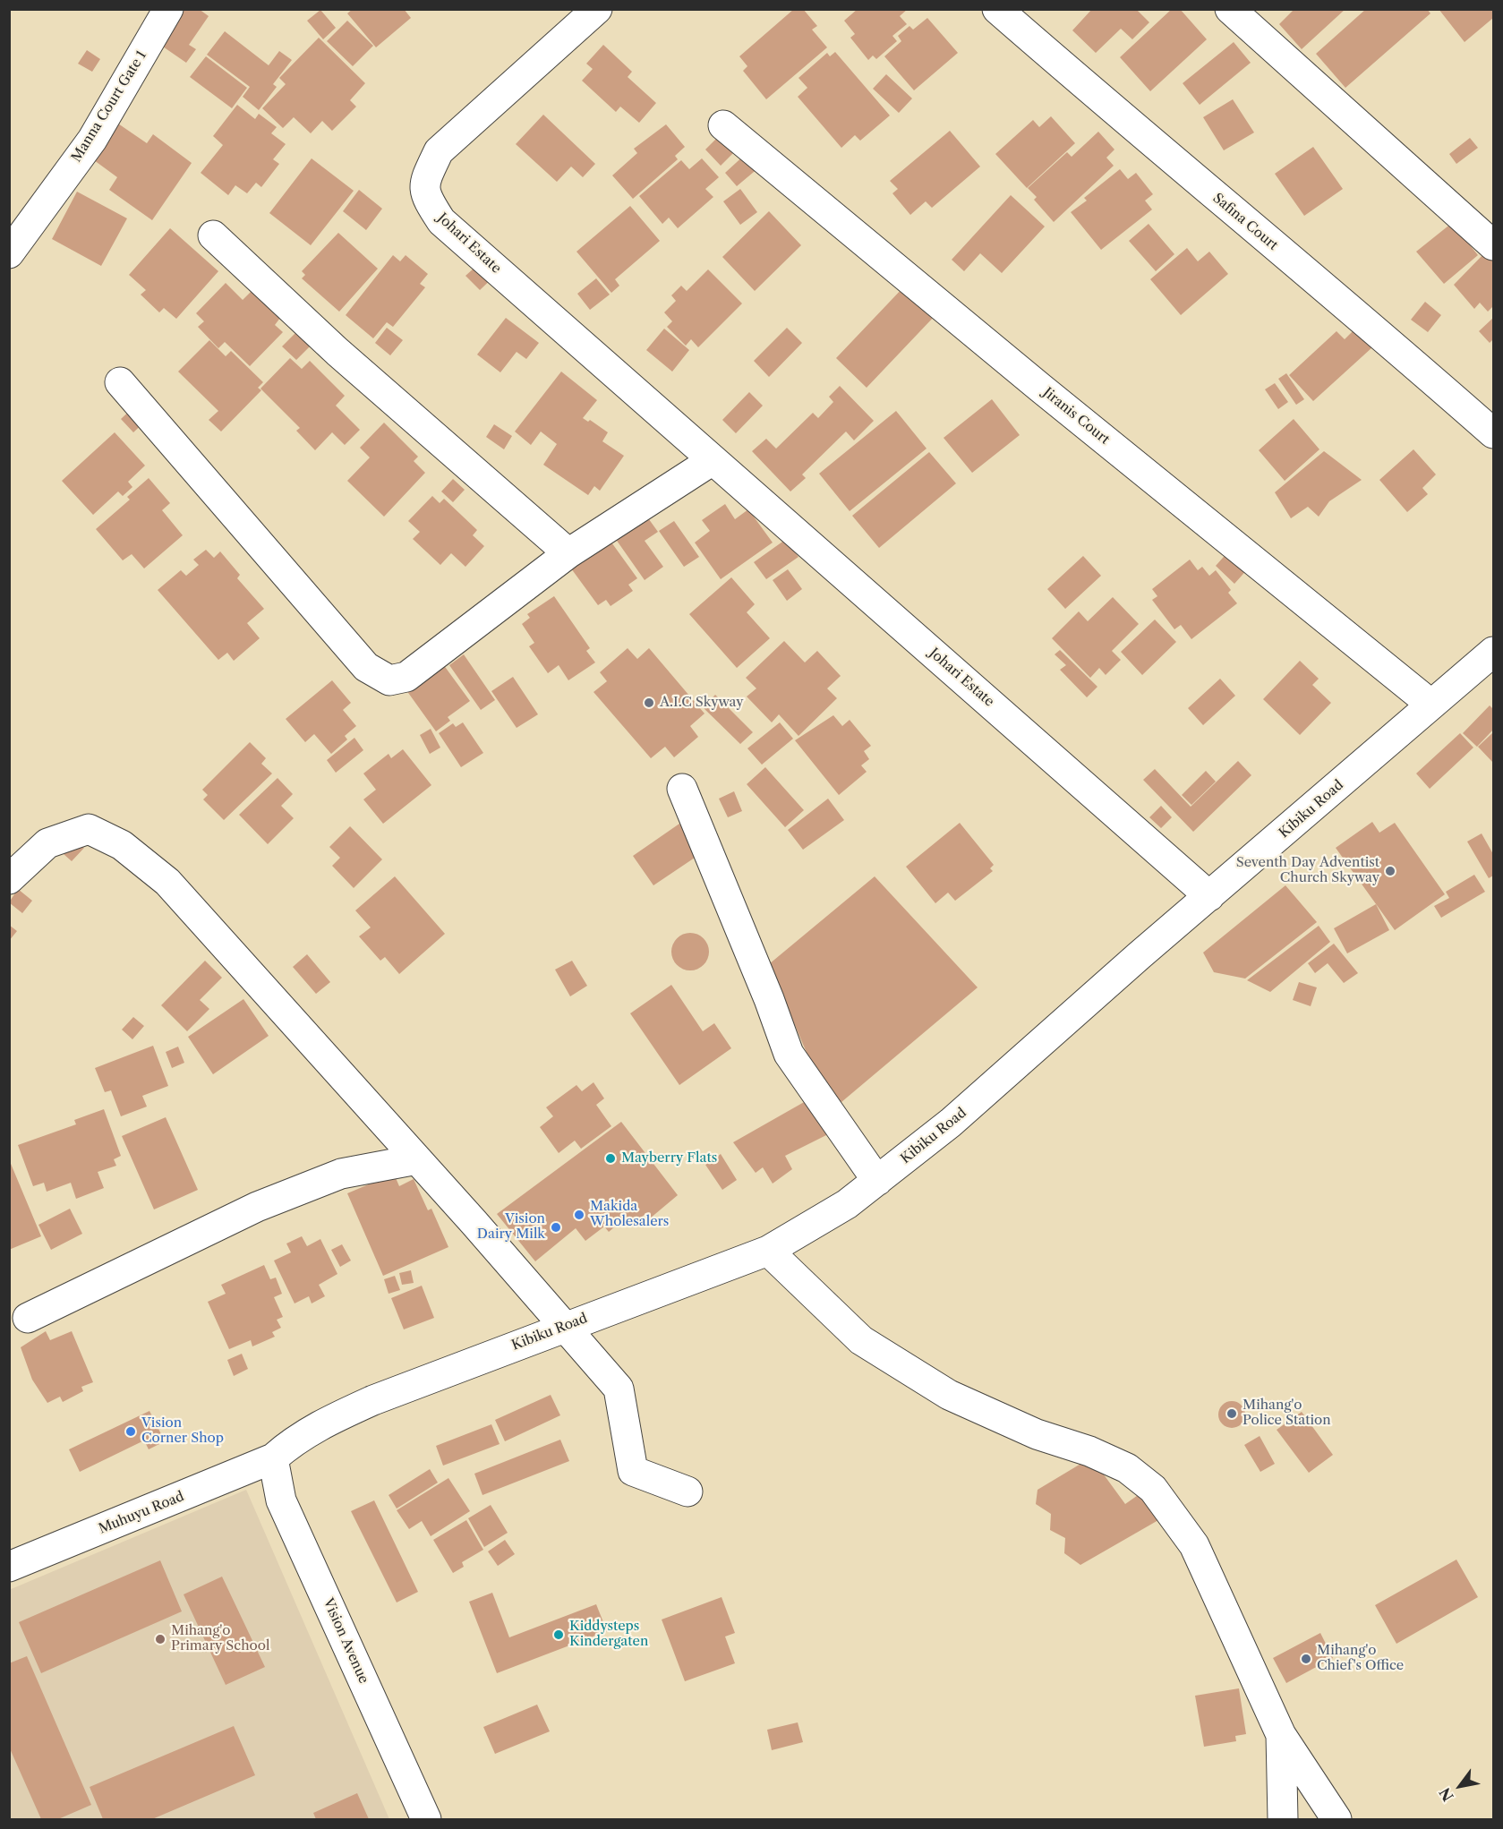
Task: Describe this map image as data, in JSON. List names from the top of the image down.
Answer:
{
  "streets": {
    "street": [
      "Manna Court Gate 1",
      "Safina Court",
      "Johari Estate",
      "Jiranis Court",
      "Kibiku Road",
      "Muhuyu Road",
      "Vision Avenue"
    ]
  },
  "crossings": [
    ["Johari Estate", "Kibiku Road"],
    ["Jiranis Court", "Kibiku Road"],
    ["Kibiku Road", "Muhuyu Road"],
    ["Kibiku Road", "Vision Avenue"],
    ["Muhuyu Road", "Vision Avenue"]
  ],
  "places": [
    "A.I.C Skyway",
    "Seventh Day Adventist Church Skyway",
    "Mayberry Flats",
    "Makida Wholesalers",
    "Vision Dairy Milk",
    "Mihang'o Police Station",
    "Vision Corner Shop",
    "Kiddysteps Kindergaten",
    "Mihang'o Primary School",
    "Mihang'o Chief's Office"
  ],
  "north": "bottom left"
}
